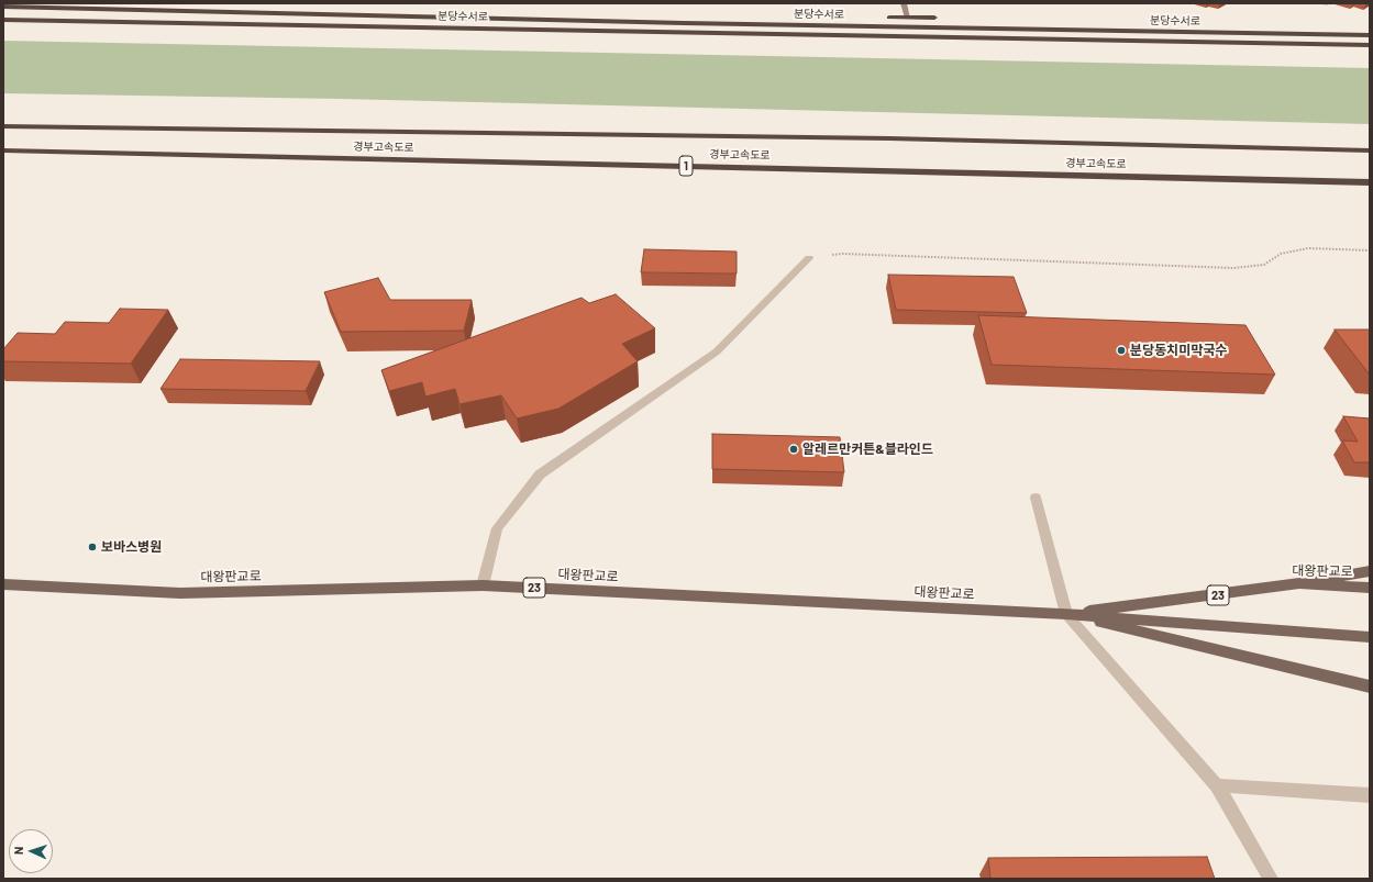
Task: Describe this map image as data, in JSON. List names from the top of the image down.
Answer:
{
  "streets": {
    "highway": ["분당수서로", "경부고속도로", "1"],
    "main road": ["대왕판교로", "23"]
  },
  "places": ["분당동치미막국수", "알레르만커튼&블라인드", "보바스병원"],
  "north": "left"
}
